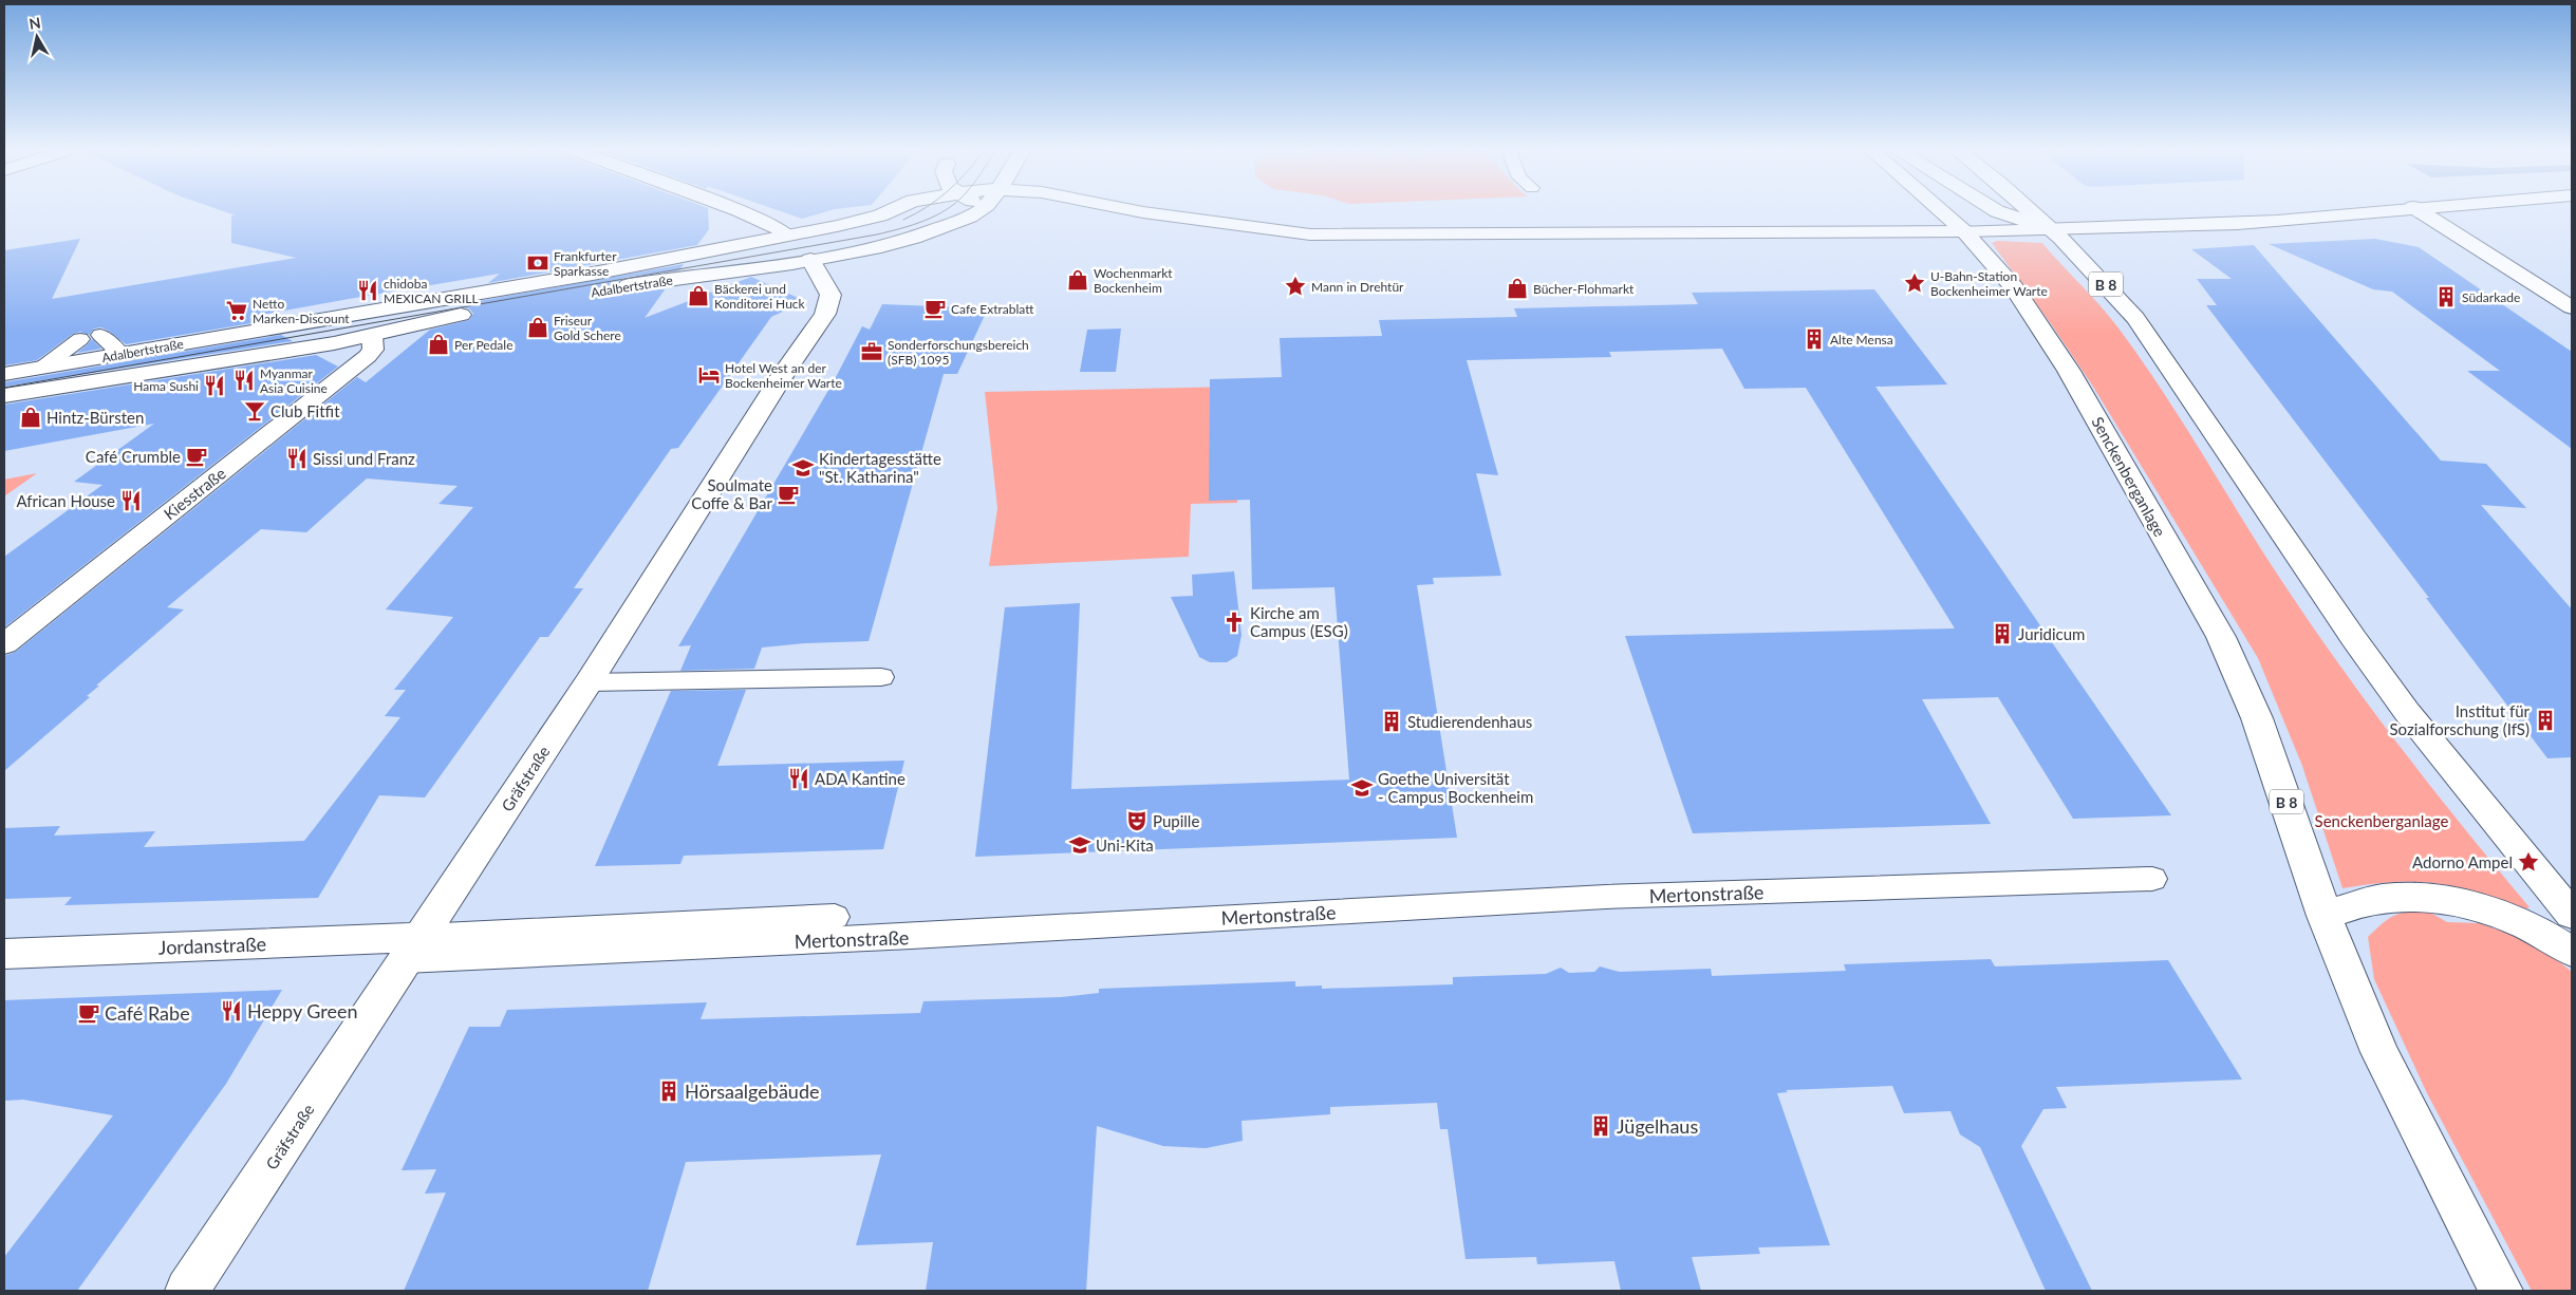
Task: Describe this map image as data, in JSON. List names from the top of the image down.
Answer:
{
  "streets": {
    "street": [
      "B 8",
      "Adalbertstraße",
      "Senckenberganlage",
      "Kiesstraße",
      "Gräfstraße",
      "Jordanstraße"
    ],
    "lane": ["Mertonstraße"]
  },
  "crossings": [
    ["B 8", "Senckenberganlage"],
    ["Adalbertstraße", "Kiesstraße"],
    ["Adalbertstraße", "Gräfstraße"],
    ["Gräfstraße", "Mertonstraße"],
    ["Gräfstraße", "Jordanstraße"],
    ["Mertonstraße", "Jordanstraße"]
  ],
  "parks": ["Senckenberganlage"],
  "places": {
    "bank": ["Frankfurter Sparkasse"],
    "shop": [
      "Wochenmarkt Bockenheim",
      "Bücher-Flohmarkt",
      "Bäckerei und Konditorei Huck",
      "Friseur Gold Schere",
      "Per Pedale",
      "Hintz-Bürsten"
    ],
    "place": ["U-Bahn-Station Bockenheimer Warte", "Mann in Drehtür", "Adorno Ampel"],
    "restaurant": [
      "chidoba MEXICAN GRILL",
      "Myanmar Asia Cuisine",
      "Hama Sushi",
      "Sissi und Franz",
      "African House",
      "ADA Kantine",
      "Heppy Green"
    ],
    "building": [
      "Südarkade",
      "Alte Mensa",
      "Juridicum",
      "Institut für Sozialforschung (IfS)",
      "Studierendenhaus",
      "Hörsaalgebäude",
      "Jügelhaus"
    ],
    "cafe": [
      "Cafe Extrablatt",
      "Café Crumble",
      "Soulmate Coffe & Bar",
      "Café Rabe"
    ],
    "supermarket": ["Netto Marken-Discount"],
    "office": ["Sonderforschungsbereich (SFB) 1095"],
    "hotel": ["Hotel West an der Bockenheimer Warte"],
    "bar": ["Club Fitfit"],
    "school or university": ["Kindertagesstätte \"St. Katharina\"", "Goethe Universität - Campus Bockenheim", "Uni-Kita"],
    "church": ["Kirche am Campus (ESG)"],
    "theatre": ["Pupille"]
  },
  "north": "top"
}
